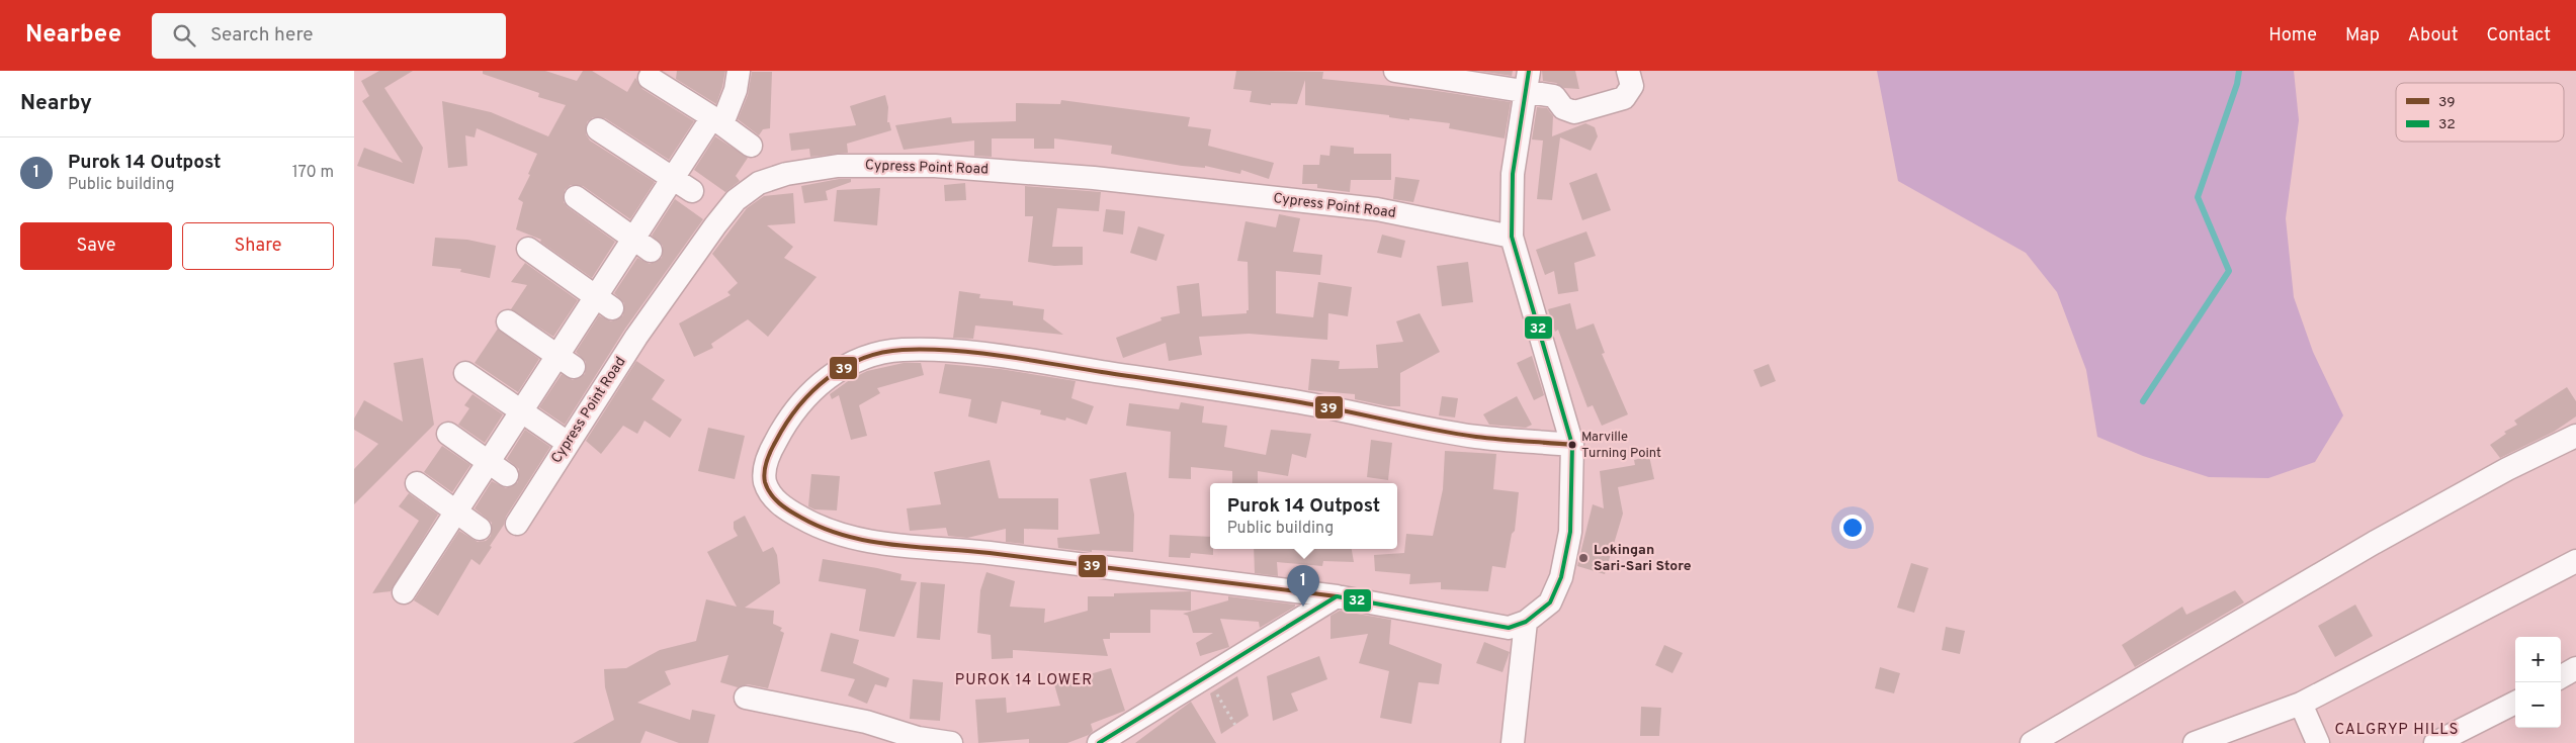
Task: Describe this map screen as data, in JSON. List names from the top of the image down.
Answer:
{
  "streets": {
    "street": ["Cypress Point Road"]
  },
  "districts": ["PUROK 14 LOWER", "CALGRYP HILLS"],
  "places": ["Marville Turning Point", "Lokingan Sari-Sari Store"],
  "lines": ["transit line 32", "transit line 39"],
  "legend": ["39", "32"],
  "page": {
    "header": "Nearbee",
    "search": "Search here",
    "nav": [
      "Home",
      "Map",
      "About",
      "Contact"
    ],
    "heading": "Nearby",
    "list": [
      {
        "mark": "1",
        "name": "Purok 14 Outpost",
        "note": "Public building",
        "value": "170 m"
      }
    ],
    "buttons": ["Save", "Share"],
    "popup": ["Purok 14 Outpost", "Public building"],
    "pins": "1",
    "map_buttons": ["+", "−"]
  }
}
